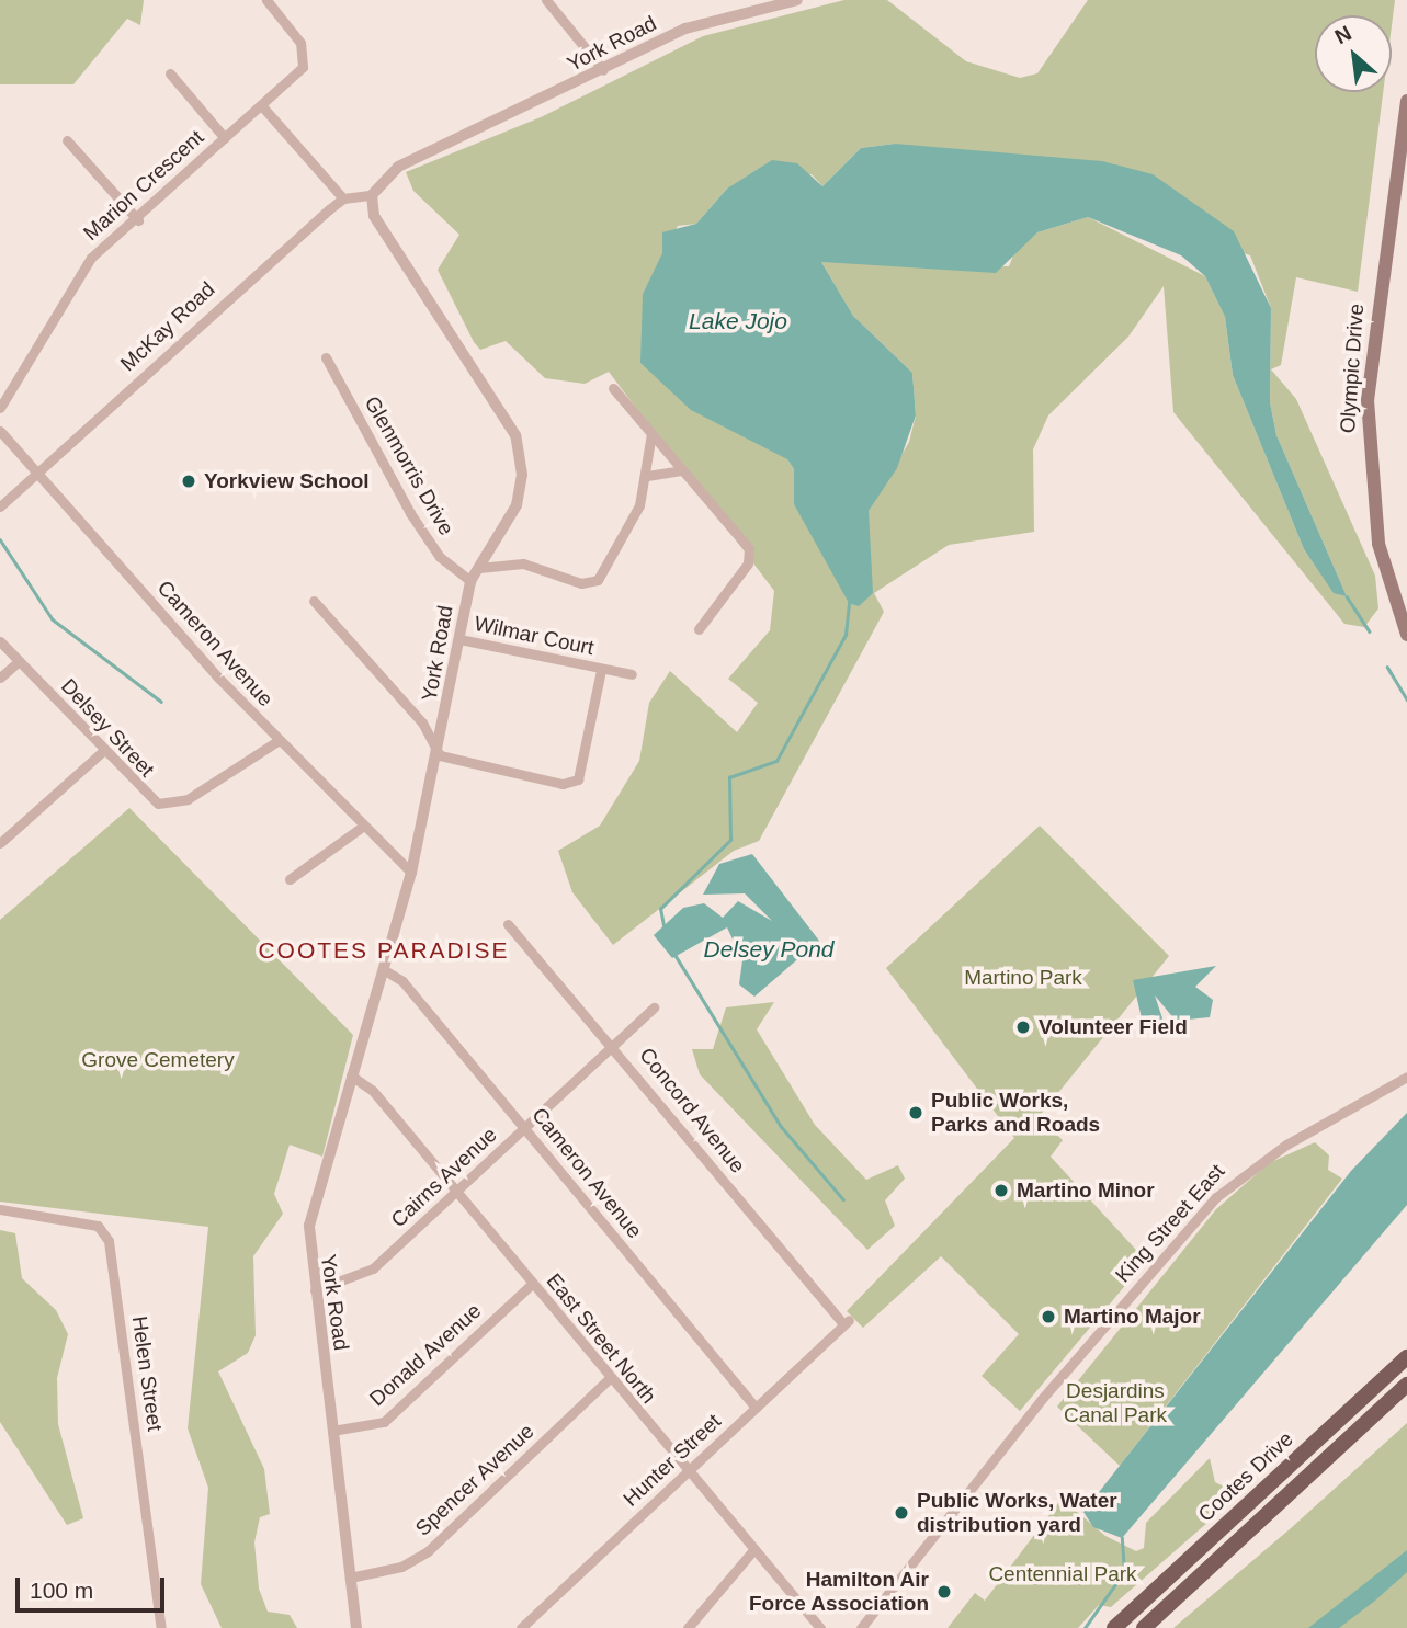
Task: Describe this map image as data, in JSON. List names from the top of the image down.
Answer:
{
  "streets": {
    "main road": ["Olympic Drive", "Cootes Drive"],
    "street": [
      "York Road",
      "Marion Crescent",
      "McKay Road",
      "Glenmorris Drive",
      "Wilmar Court",
      "Cameron Avenue",
      "Delsey Street",
      "Concord Avenue",
      "Cairns Avenue",
      "King Street East",
      "East Street North",
      "Donald Avenue",
      "Helen Street",
      "Hunter Street",
      "Spencer Avenue"
    ]
  },
  "crossings": [
    ["York Road", "Glenmorris Drive"],
    ["York Road", "Wilmar Court"],
    ["York Road", "Cameron Avenue"],
    ["York Road", "Cairns Avenue"],
    ["York Road", "East Street North"],
    ["York Road", "Donald Avenue"],
    ["York Road", "Spencer Avenue"],
    ["McKay Road", "Cameron Avenue"],
    ["Cameron Avenue", "Delsey Street"],
    ["Cameron Avenue", "Cairns Avenue"],
    ["Cameron Avenue", "Hunter Street"],
    ["Concord Avenue", "Cairns Avenue"],
    ["Concord Avenue", "Hunter Street"],
    ["Cairns Avenue", "East Street North"],
    ["East Street North", "Donald Avenue"],
    ["East Street North", "Hunter Street"],
    ["East Street North", "Spencer Avenue"]
  ],
  "districts": ["COOTES PARADISE"],
  "water": ["Lake Jojo", "Delsey Pond"],
  "parks": [
    "Martino Park",
    "Grove Cemetery",
    "Desjardins Canal Park",
    "Centennial Park"
  ],
  "places": [
    "Yorkview School",
    "Volunteer Field",
    "Public Works, Parks and Roads",
    "Martino Minor",
    "Martino Major",
    "Public Works, Water distribution yard",
    "Hamilton Air Force Association"
  ],
  "scale_bar": "100 m",
  "north": "top left"
}
